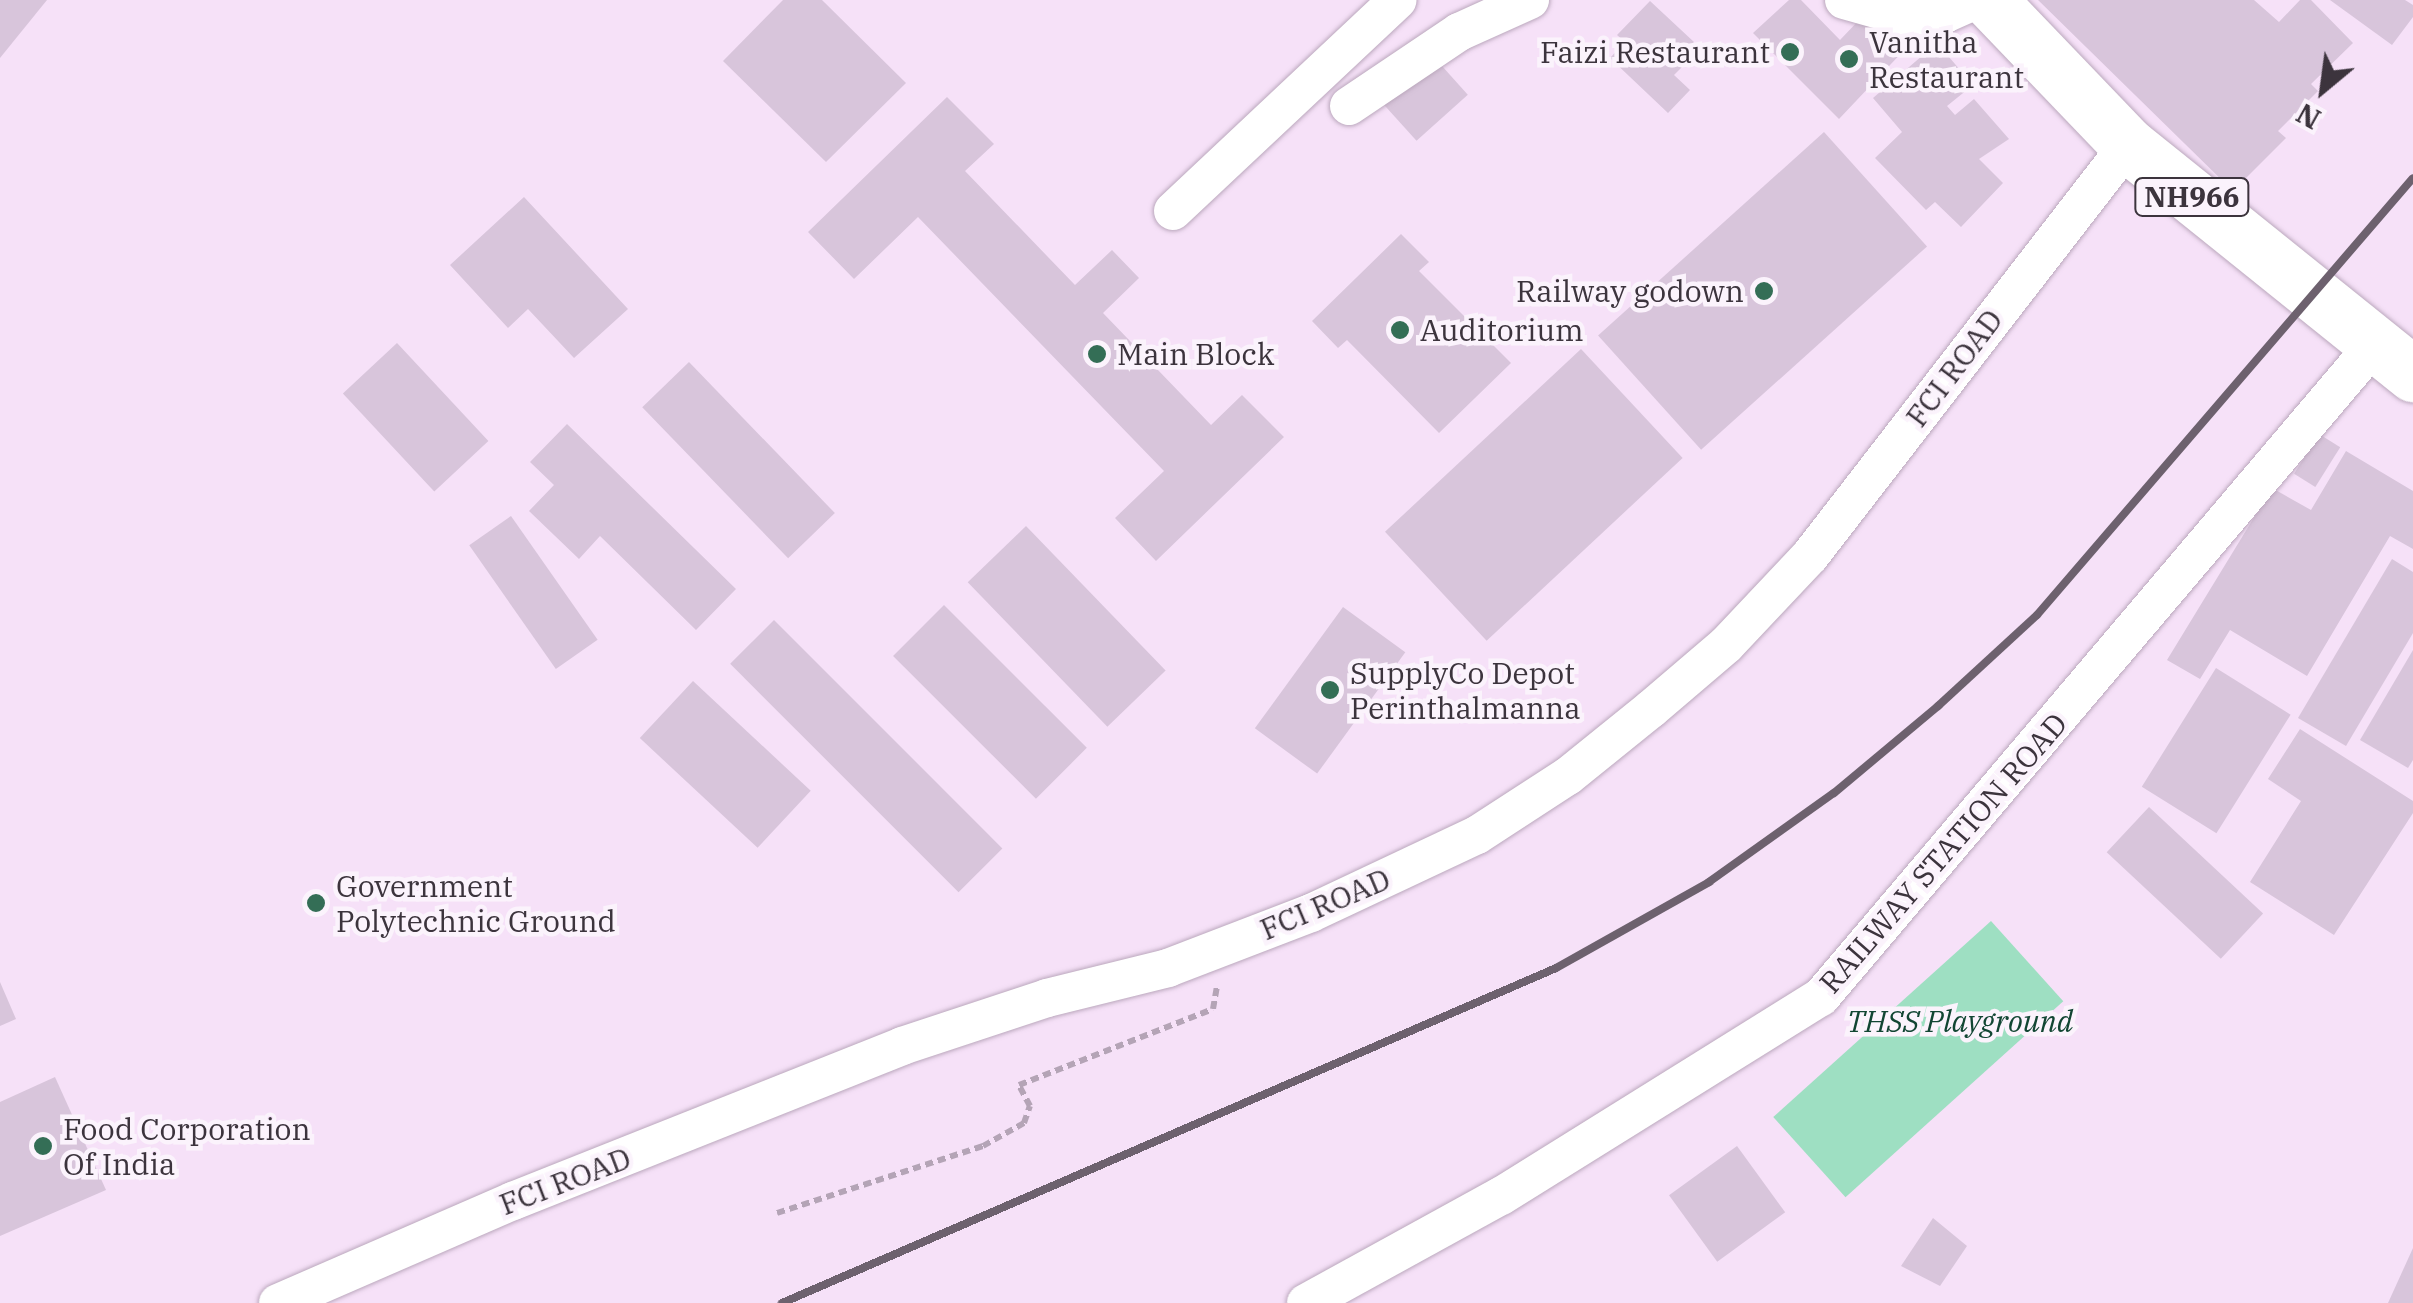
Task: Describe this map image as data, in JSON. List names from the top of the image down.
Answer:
{
  "streets": {
    "highway": ["NH966"],
    "street": ["FCI ROAD", "RAILWAY STATION ROAD"]
  },
  "crossings": [
    ["NH966", "FCI ROAD"],
    ["NH966", "RAILWAY STATION ROAD"]
  ],
  "parks": ["THSS Playground"],
  "places": [
    "Faizi Restaurant",
    "Vanitha Restaurant",
    "Railway godown",
    "Auditorium",
    "Main Block",
    "SupplyCo Depot Perinthalmanna",
    "Government Polytechnic Ground",
    "Food Corporation Of India"
  ],
  "north": "bottom left"
}
